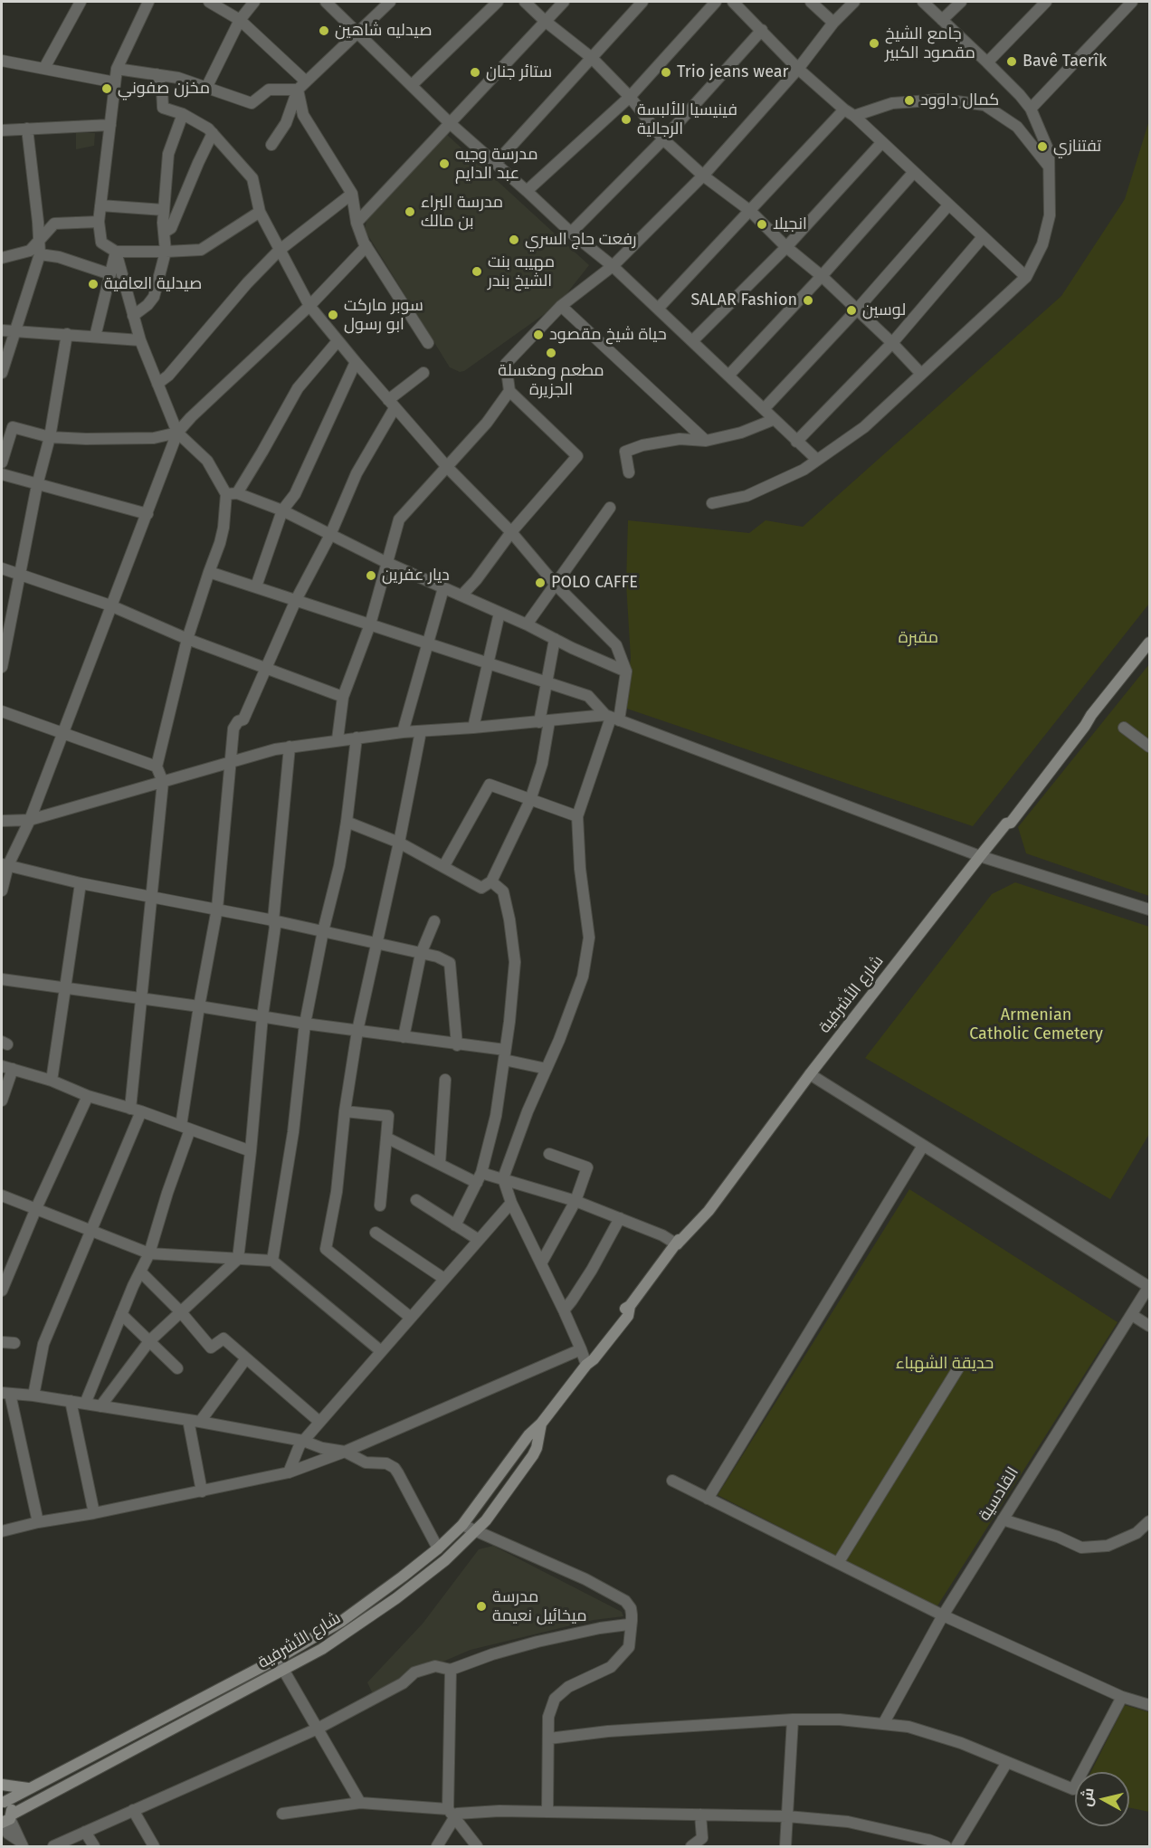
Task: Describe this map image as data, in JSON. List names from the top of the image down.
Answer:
{
  "streets": {
    "street": ["شارع الأشرفية", "القادسية"]
  },
  "parks": ["مقبرة", "Armenian Catholic Cemetery", "حديقة الشهباء"],
  "places": [
    "صيدليه شاهين",
    "جامع الشيخ مقصود الكبير",
    "Bavê Taerîk",
    "ستائر جنان",
    "Trio jeans wear",
    "مخزن صفوني",
    "كمال داوود",
    "فينيسيا للألبسة الرجالية",
    "تفتنازي",
    "مدرسة وجيه عبد الدايم",
    "مدرسة البراء بن مالك",
    "انجيلا",
    "رفعت حاج السري",
    "مهيبه بنت الشيخ بندر",
    "صيدلية العافية",
    "SALAR Fashion",
    "لوسين",
    "سوبر ماركت ابو رسول",
    "حياة شيخ مقصود",
    "مطعم ومغسلة الجزيرة",
    "ديار عفرين",
    "POLO CAFFE",
    "مدرسة ميخائيل نعيمة"
  ],
  "north": "left"
}
